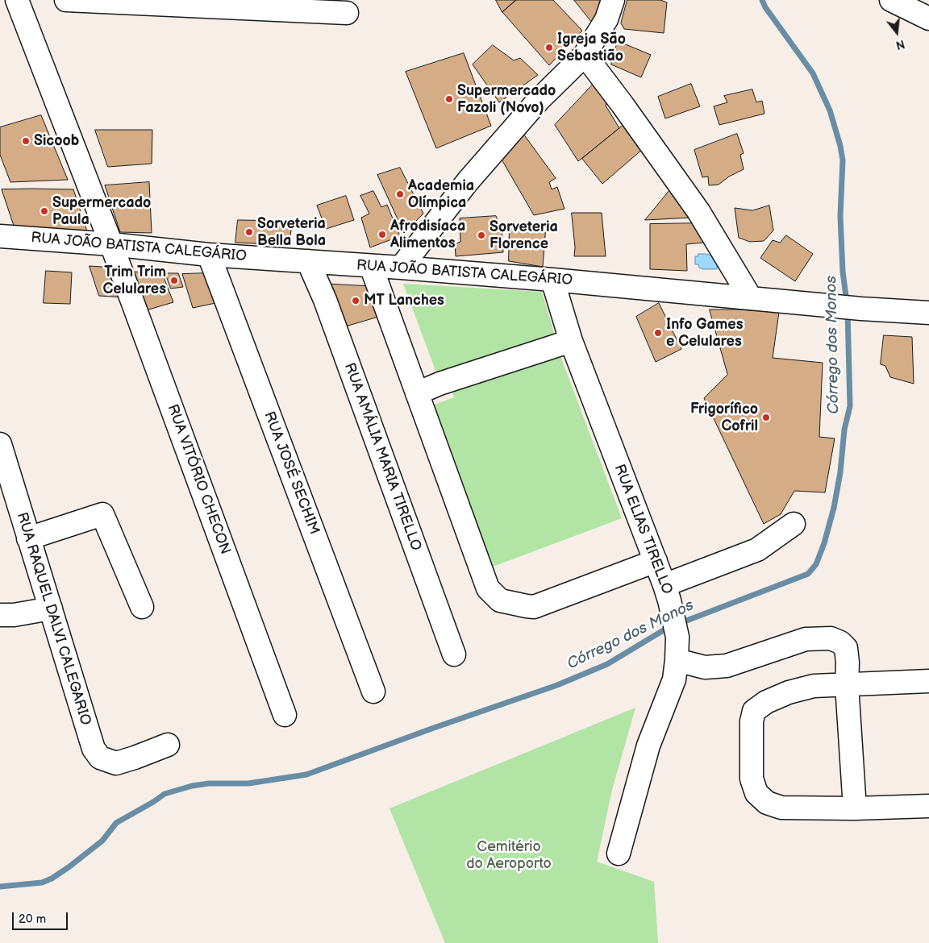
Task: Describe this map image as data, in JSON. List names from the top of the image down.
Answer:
{
  "streets": {
    "street": [
      "RUA JOÃO BATISTA CALEGÁRIO",
      "RUA AMÁLIA MARIA TIRELLO",
      "RUA JOSÉ SECHIM",
      "RUA VITÓRIO CHECON",
      "RUA ELIAS TIRELLO",
      "RUA RAQUEL DALVI CALEGARIO"
    ]
  },
  "crossings": [
    ["RUA JOÃO BATISTA CALEGÁRIO", "RUA AMÁLIA MARIA TIRELLO"],
    ["RUA JOÃO BATISTA CALEGÁRIO", "RUA JOSÉ SECHIM"],
    ["RUA JOÃO BATISTA CALEGÁRIO", "RUA VITÓRIO CHECON"],
    ["RUA JOÃO BATISTA CALEGÁRIO", "RUA ELIAS TIRELLO"]
  ],
  "water": ["Córrego dos Monos"],
  "parks": ["Cemitério do Aeroporto"],
  "places": [
    "Igreja São Sebastião",
    "Supermercado Fazoli (Novo)",
    "Sicoob",
    "Academia Olímpica",
    "Supermercado Paula",
    "Sorveteria Bella Bola",
    "Afrodisíaca Alimentos",
    "Sorveteria Florence",
    "Trim Trim Celulares",
    "MT Lanches",
    "Info Games e Celulares",
    "Frigorífico Cofril"
  ],
  "scale_bar": "20 m",
  "north": "bottom"
}
